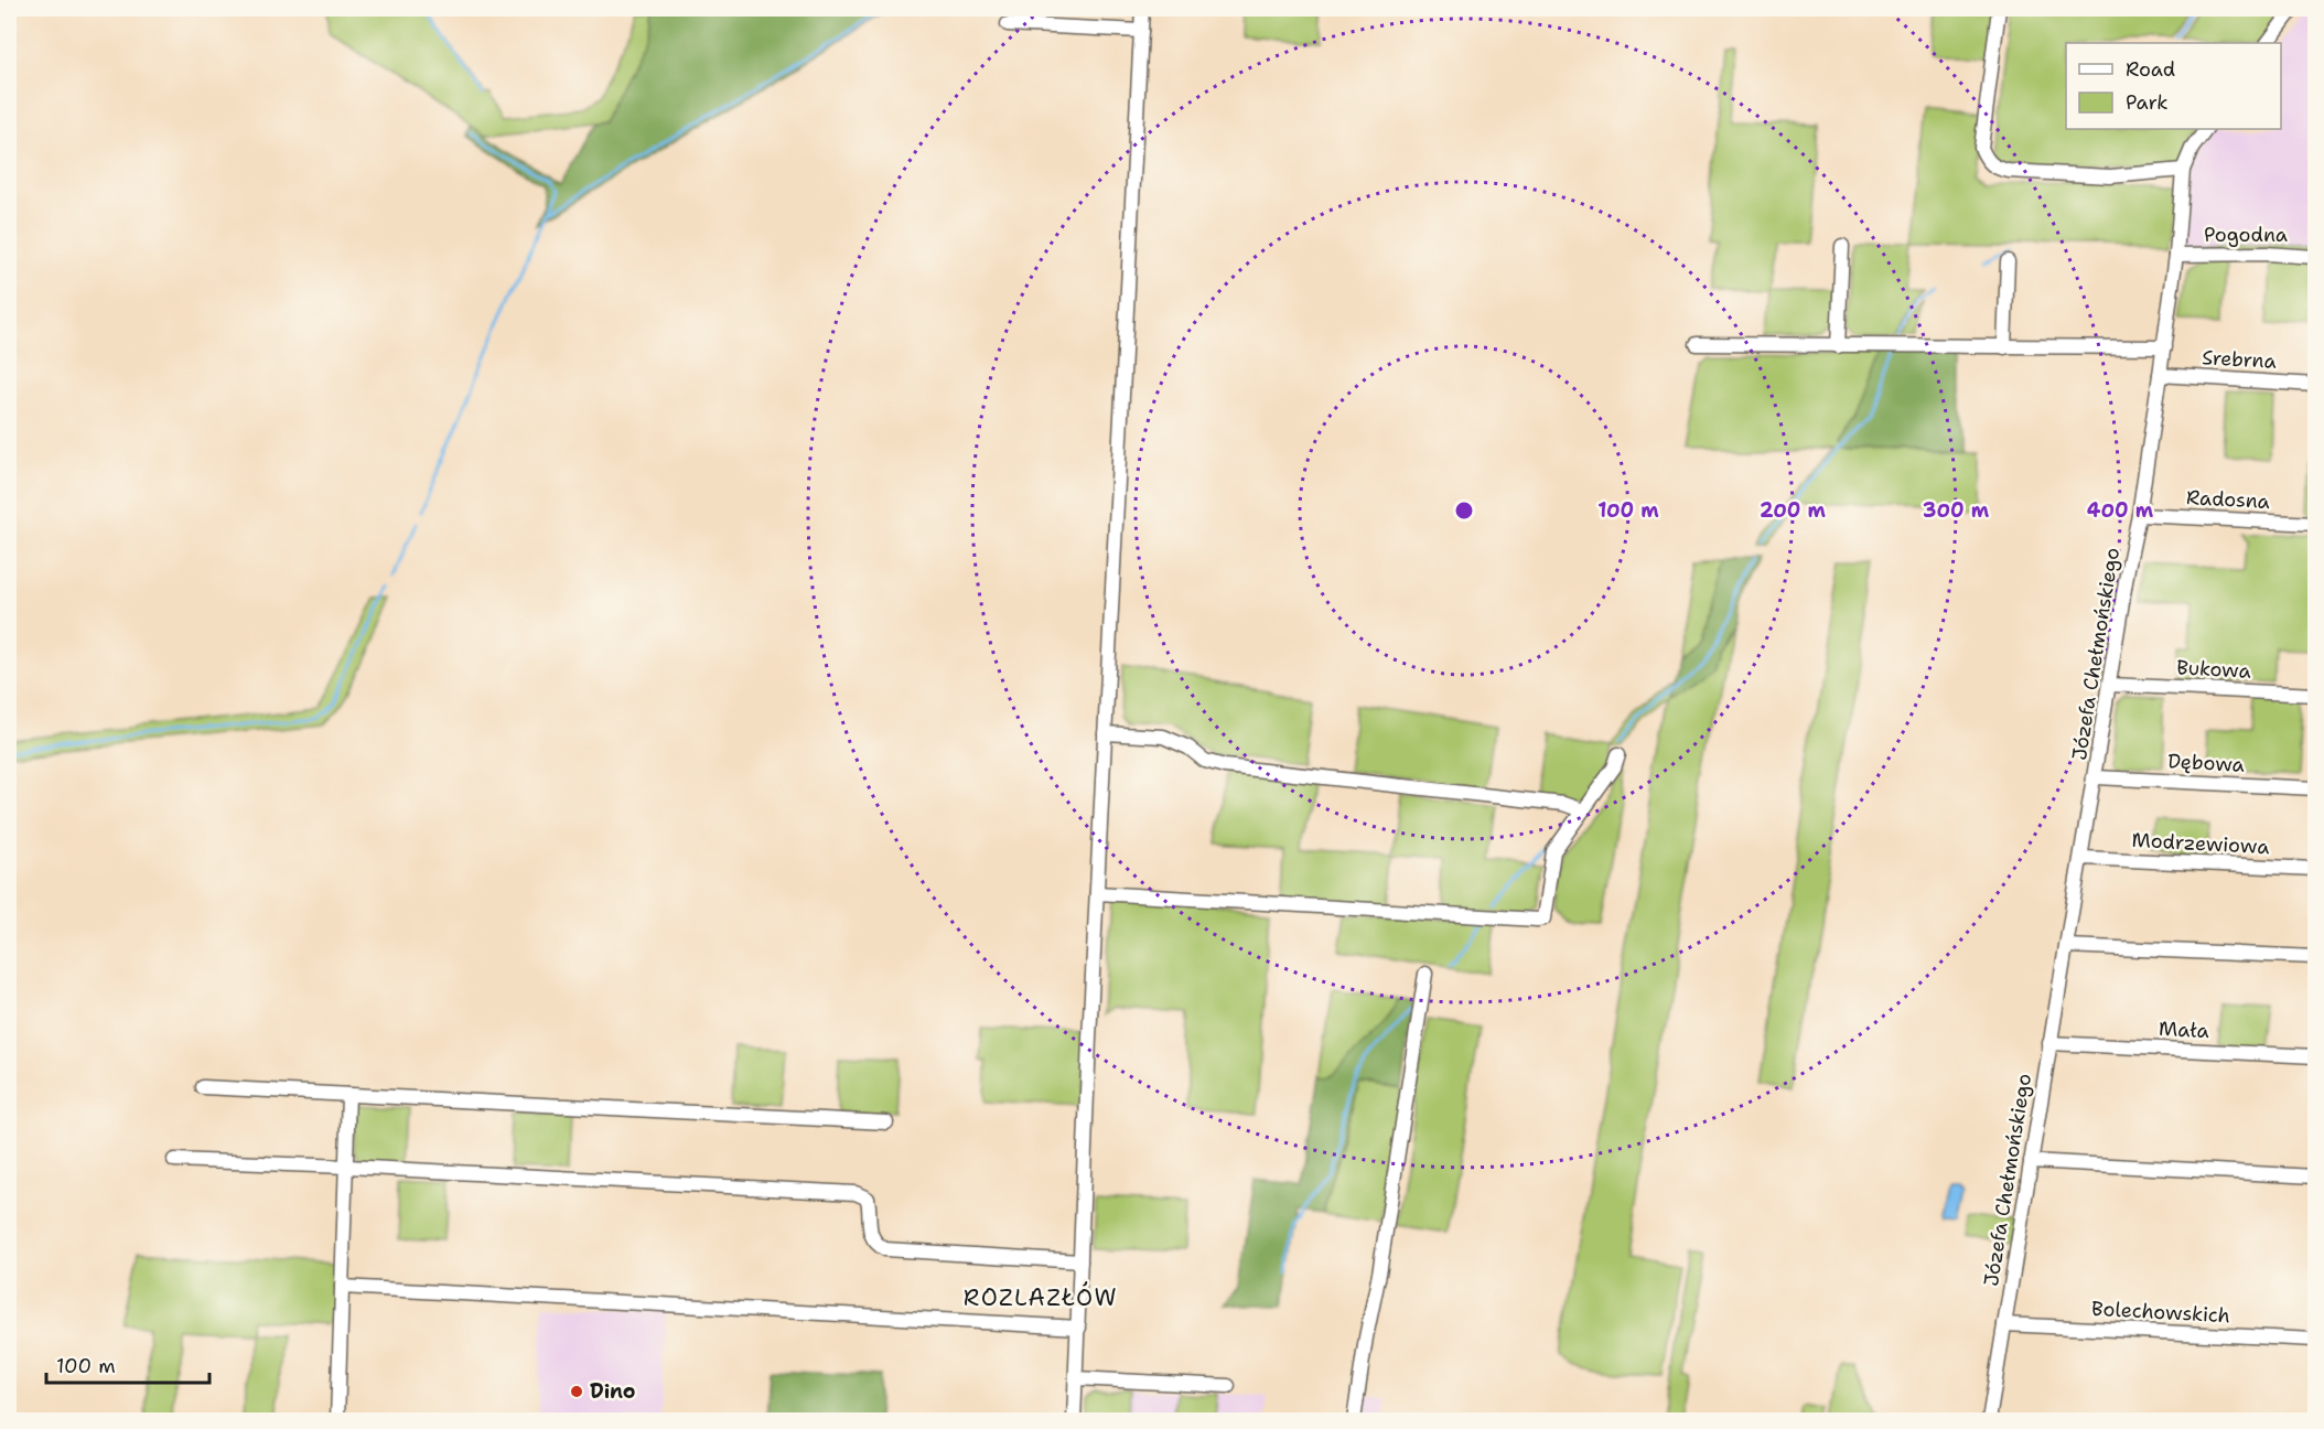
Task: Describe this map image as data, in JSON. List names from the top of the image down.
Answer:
{
  "streets": {
    "street": [
      "Pogodna",
      "Srebrna",
      "Radosna",
      "Józefa Chełmońskiego",
      "Bukowa",
      "Dębowa",
      "Modrzewiowa",
      "Mała",
      "Bolechowskich"
    ]
  },
  "crossings": [
    ["Pogodna", "Józefa Chełmońskiego"],
    ["Srebrna", "Józefa Chełmońskiego"],
    ["Radosna", "Józefa Chełmońskiego"],
    ["Józefa Chełmońskiego", "Bukowa"],
    ["Józefa Chełmońskiego", "Dębowa"],
    ["Józefa Chełmońskiego", "Modrzewiowa"],
    ["Józefa Chełmońskiego", "Mała"],
    ["Józefa Chełmońskiego", "Bolechowskich"]
  ],
  "districts": ["ROZLAZŁÓW"],
  "places": ["Dino"],
  "legend": ["Road", "Park"],
  "scale_bar": "100 m",
  "rings": [
    "100 m",
    "200 m",
    "300 m",
    "400 m"
  ]
}
